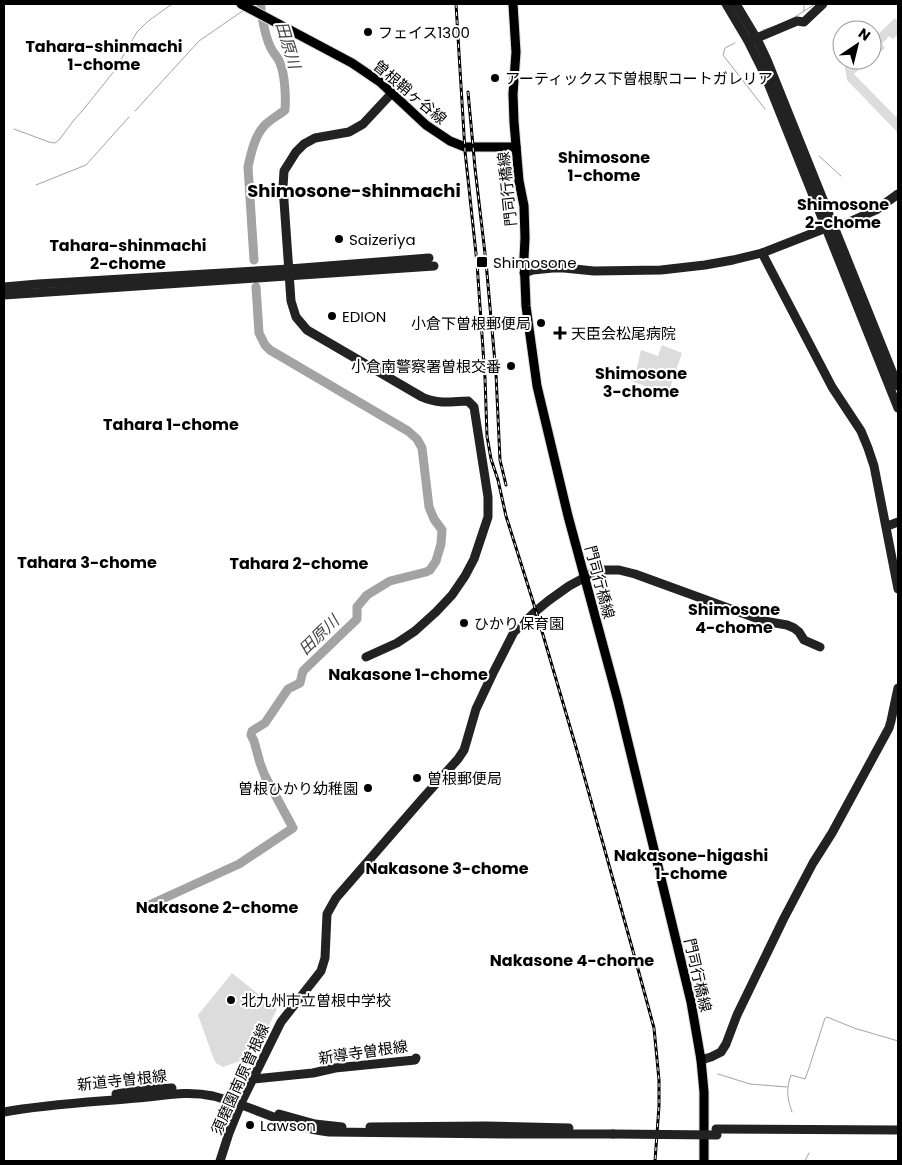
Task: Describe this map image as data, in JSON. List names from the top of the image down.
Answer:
{
  "streets": {
    "main road": ["曽根鞘ヶ谷線", "門司行橋線"],
    "street": ["新導寺曽根線", "須磨園南原曽根線", "新道寺曽根線"]
  },
  "crossings": [
    ["曽根鞘ヶ谷線", "門司行橋線"],
    ["門司行橋線", "須磨園南原曽根線"],
    ["新導寺曽根線", "須磨園南原曽根線"],
    ["須磨園南原曽根線", "新道寺曽根線"]
  ],
  "districts": [
    "Tahara-shinmachi 1-chome",
    "Shimosone 1-chome",
    "Shimosone-shinmachi",
    "Shimosone 2-chome",
    "Tahara-shinmachi 2-chome",
    "Shimosone 3-chome",
    "Tahara 1-chome",
    "Tahara 3-chome",
    "Tahara 2-chome",
    "Shimosone 4-chome",
    "Nakasone 1-chome",
    "Nakasone-higashi 1-chome",
    "Nakasone 3-chome",
    "Nakasone 2-chome",
    "Nakasone 4-chome"
  ],
  "water": ["田原川"],
  "places": {
    "other": [
      "フェイス1300",
      "アーティックス下曽根駅コートガレリア",
      "Saizeriya",
      "EDION",
      "小倉下曽根郵便局",
      "小倉南警察署曽根交番",
      "ひかり保育園",
      "曽根郵便局",
      "曽根ひかり幼稚園",
      "北九州市立曽根中学校",
      "Lawson"
    ],
    "transit": ["Shimosone"],
    "health": ["天臣会松尾病院"]
  },
  "north": "top right"
}
